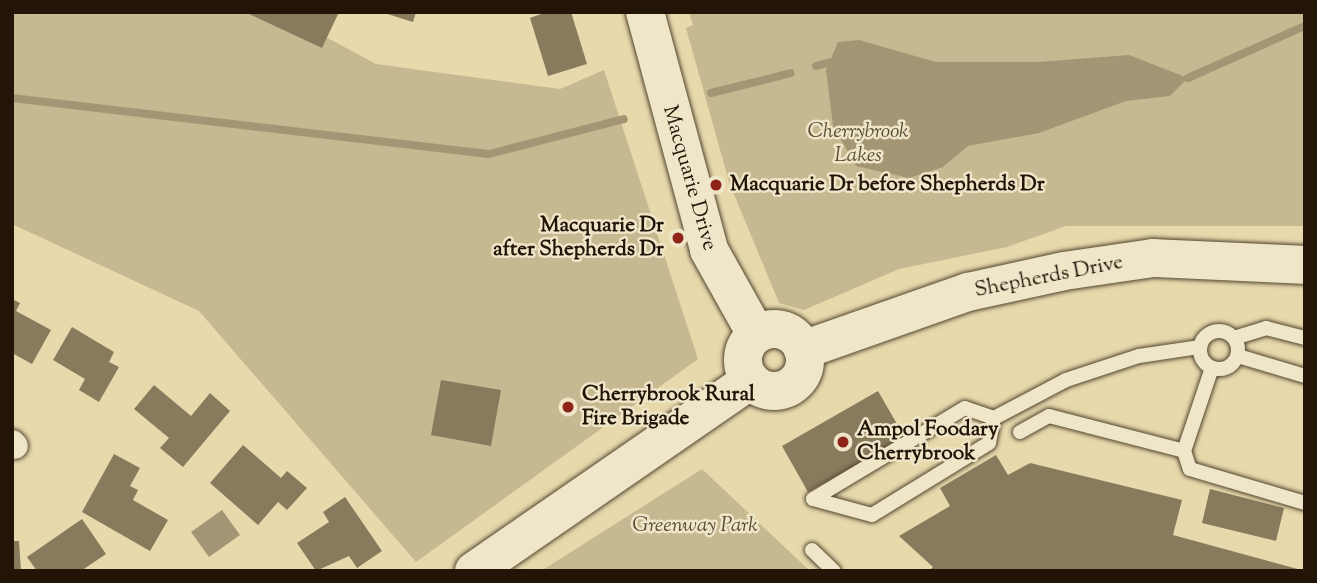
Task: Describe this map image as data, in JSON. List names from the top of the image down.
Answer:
{
  "streets": {
    "main road": ["Macquarie Drive", "Shepherds Drive"]
  },
  "crossings": [
    ["Macquarie Drive", "Shepherds Drive"]
  ],
  "parks": ["Cherrybrook Lakes", "Greenway Park"],
  "places": [
    "Macquarie Dr before Shepherds Dr",
    "Macquarie Dr after Shepherds Dr",
    "Cherrybrook Rural Fire Brigade",
    "Ampol Foodary Cherrybrook"
  ]
}
